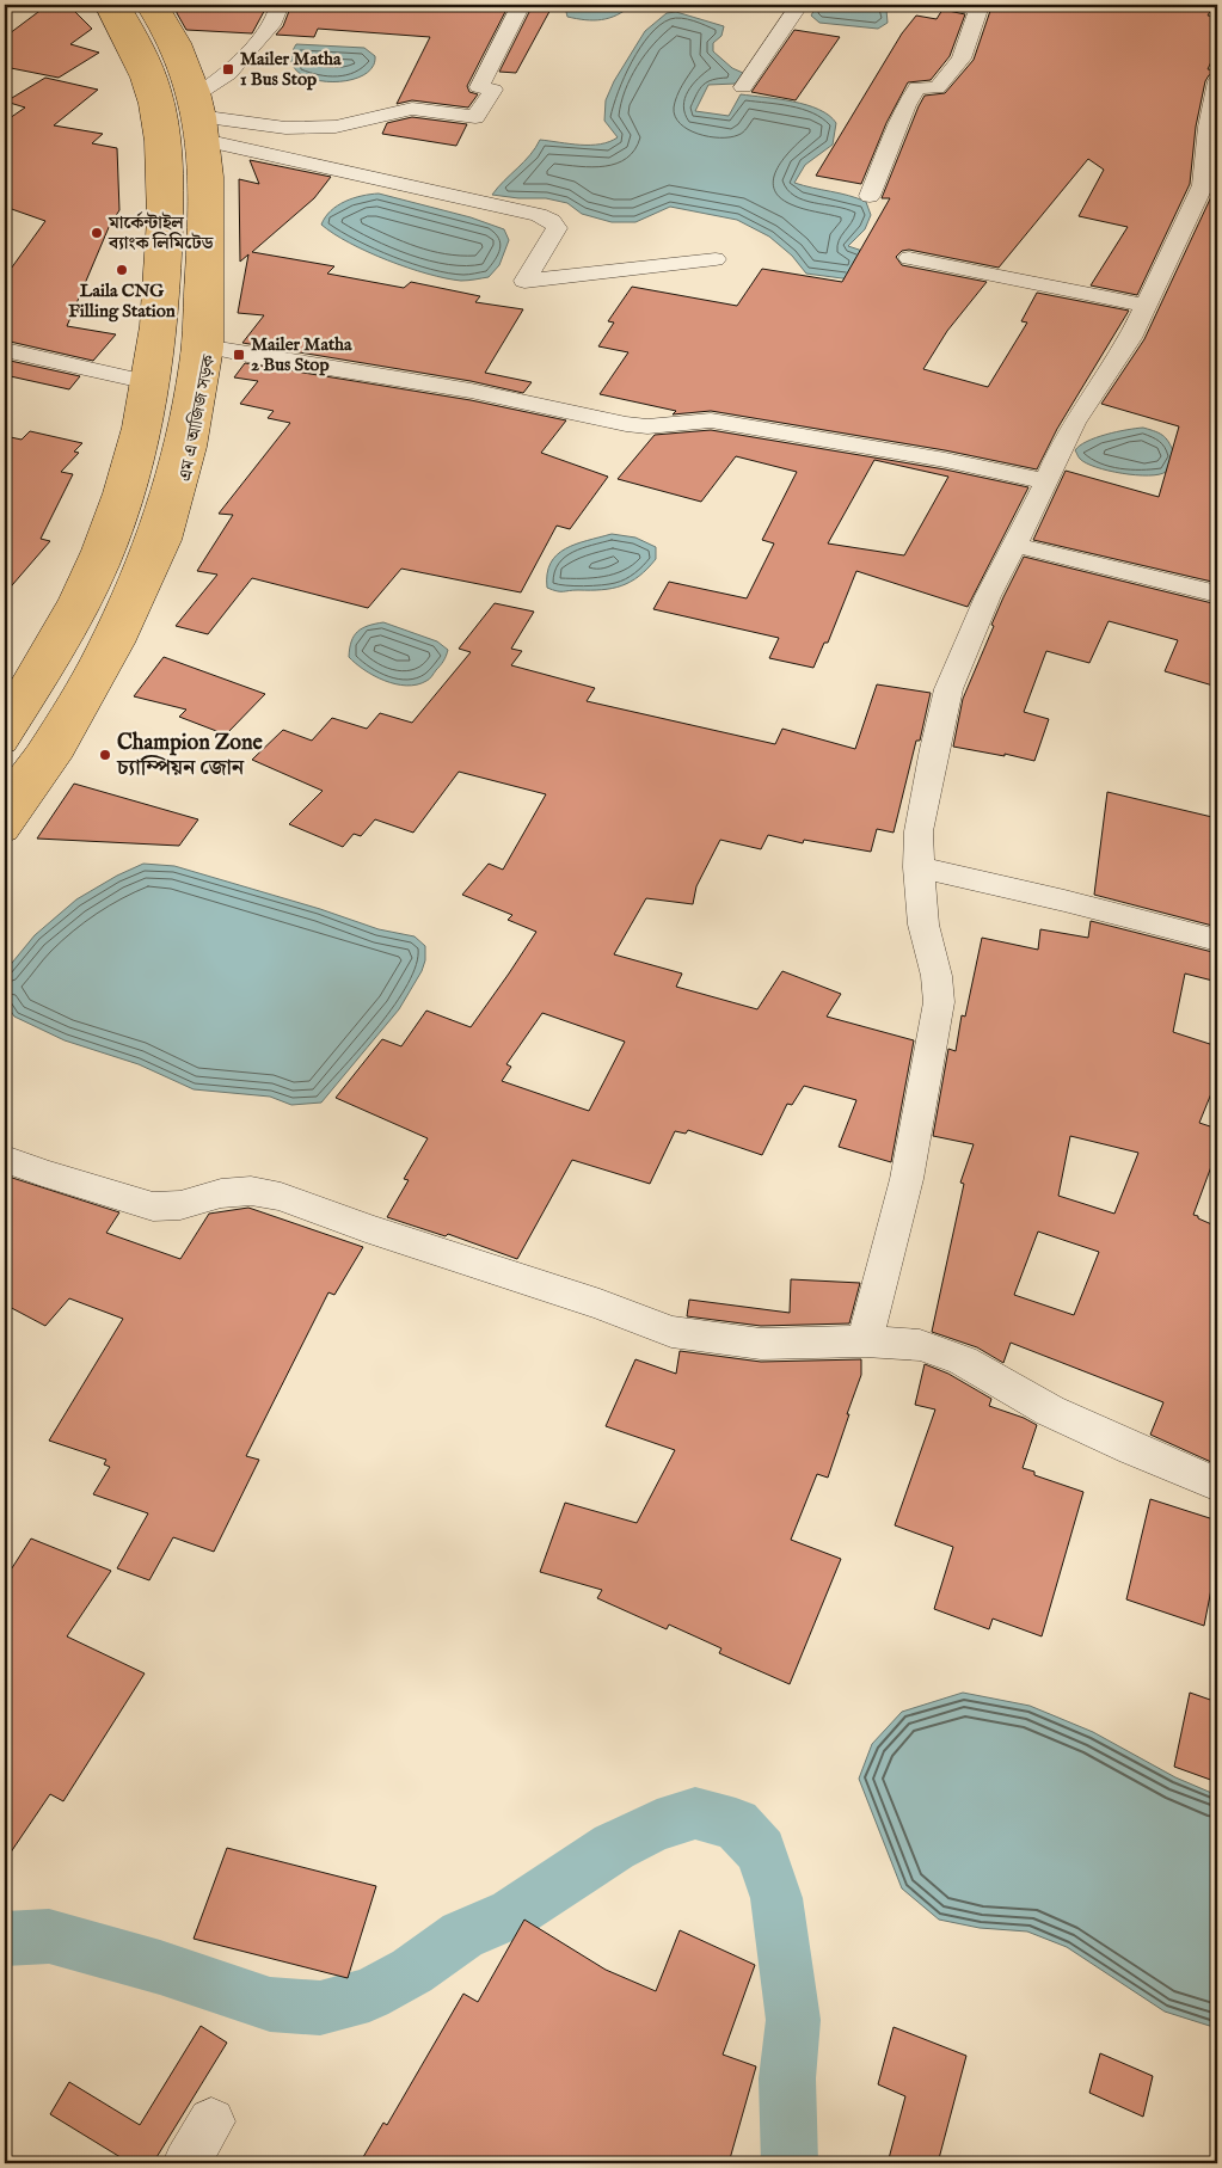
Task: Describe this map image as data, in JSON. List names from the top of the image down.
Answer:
{
  "streets": {
    "main road": ["এম এ আজিজ সড়ক"]
  },
  "places": {
    "transit": ["Mailer Matha 1 Bus Stop", "Mailer Matha 2 Bus Stop"],
    "other": ["মার্কেন্টাইল ব্যাংক লিমিটেড", "Laila CNG Filling Station", "Champion Zone চ্যাম্পিয়ন জোন"]
  }
}
